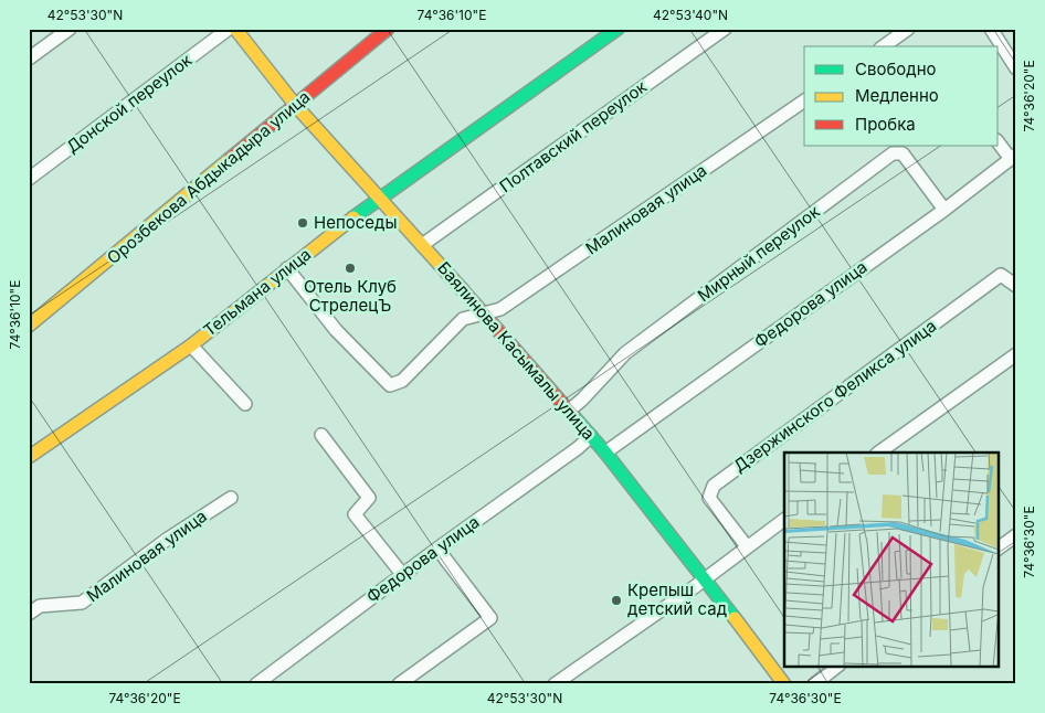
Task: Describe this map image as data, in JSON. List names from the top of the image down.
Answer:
{
  "streets": {
    "street": [
      "Донской переулок",
      "Полтавский переулок",
      "Орозбекова Абдыкадыра улица",
      "Малиновая улица",
      "Мирный переулок",
      "Тельмана улица",
      "Федорова улица",
      "Баялинова Касымалы улица",
      "Дзержинского Феликса улица"
    ]
  },
  "crossings": [
    ["Полтавский переулок", "Баялинова Касымалы улица"],
    ["Орозбекова Абдыкадыра улица", "Баялинова Касымалы улица"],
    ["Малиновая улица", "Тельмана улица"],
    ["Малиновая улица", "Баялинова Касымалы улица"],
    ["Мирный переулок", "Федорова улица"],
    ["Мирный переулок", "Баялинова Касымалы улица"],
    ["Тельмана улица", "Баялинова Касымалы улица"],
    ["Федорова улица", "Баялинова Касымалы улица"]
  ],
  "places": ["Непоседы", "Отель Клуб СтрелецЪ", "Крепыш детский сад"],
  "legend": ["Свободно", "Медленно", "Пробка"],
  "coordinates": [
    "42°53'30\"N",
    "74°36'10\"E",
    "42°53'40\"N",
    "74°36'20\"E",
    "74°36'30\"E"
  ]
}
